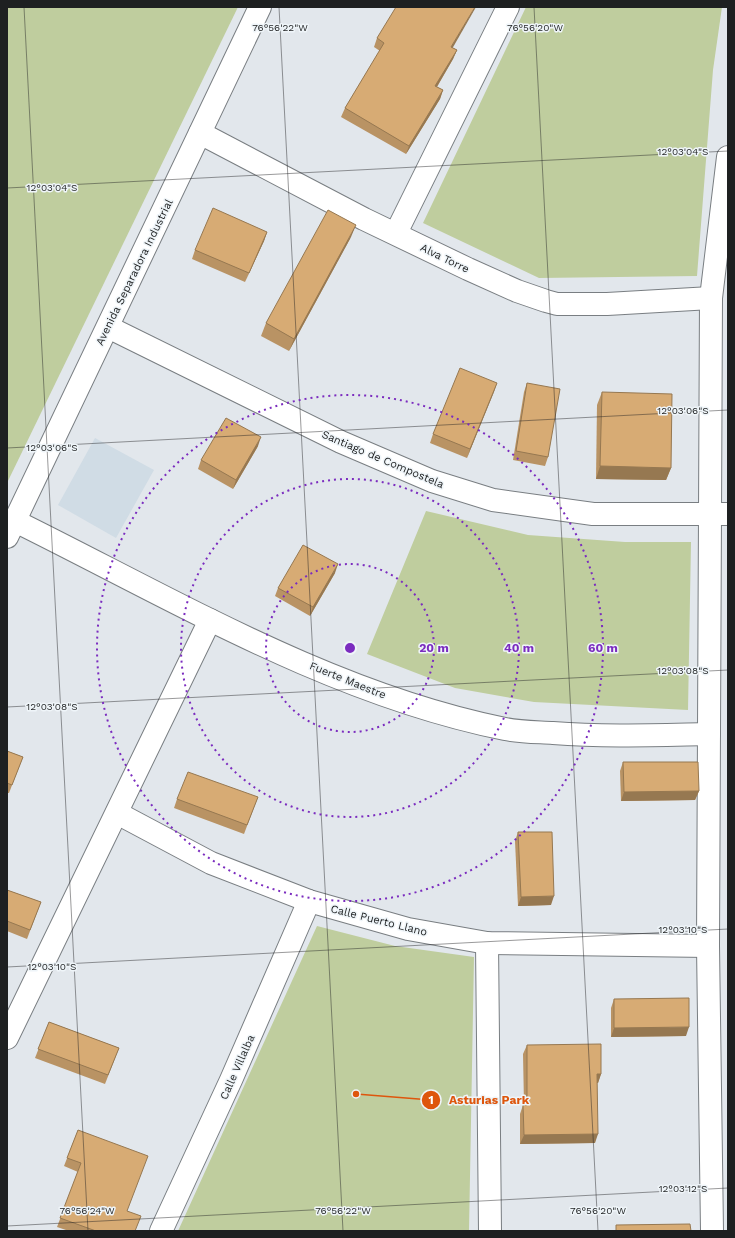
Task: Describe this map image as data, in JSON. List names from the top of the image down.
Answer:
{
  "streets": {
    "street": [
      "Alva Torre",
      "Avenida Separadora Industrial",
      "Santiago de Compostela",
      "Fuerte Maestre",
      "Calle Puerto Llano",
      "Calle Villalba"
    ]
  },
  "crossings": [
    ["Alva Torre", "Avenida Separadora Industrial"],
    ["Avenida Separadora Industrial", "Santiago de Compostela"],
    ["Avenida Separadora Industrial", "Fuerte Maestre"],
    ["Calle Puerto Llano", "Calle Villalba"]
  ],
  "places": ["Asturias Park"],
  "coordinates": [
    "76°56'22\"W",
    "76°56'20\"W",
    "12°03'04\"S",
    "12°03'06\"S",
    "12°03'08\"S",
    "12°03'10\"S",
    "12°03'12\"S",
    "76°56'24\"W"
  ],
  "rings": ["20 m", "40 m", "60 m"]
}
